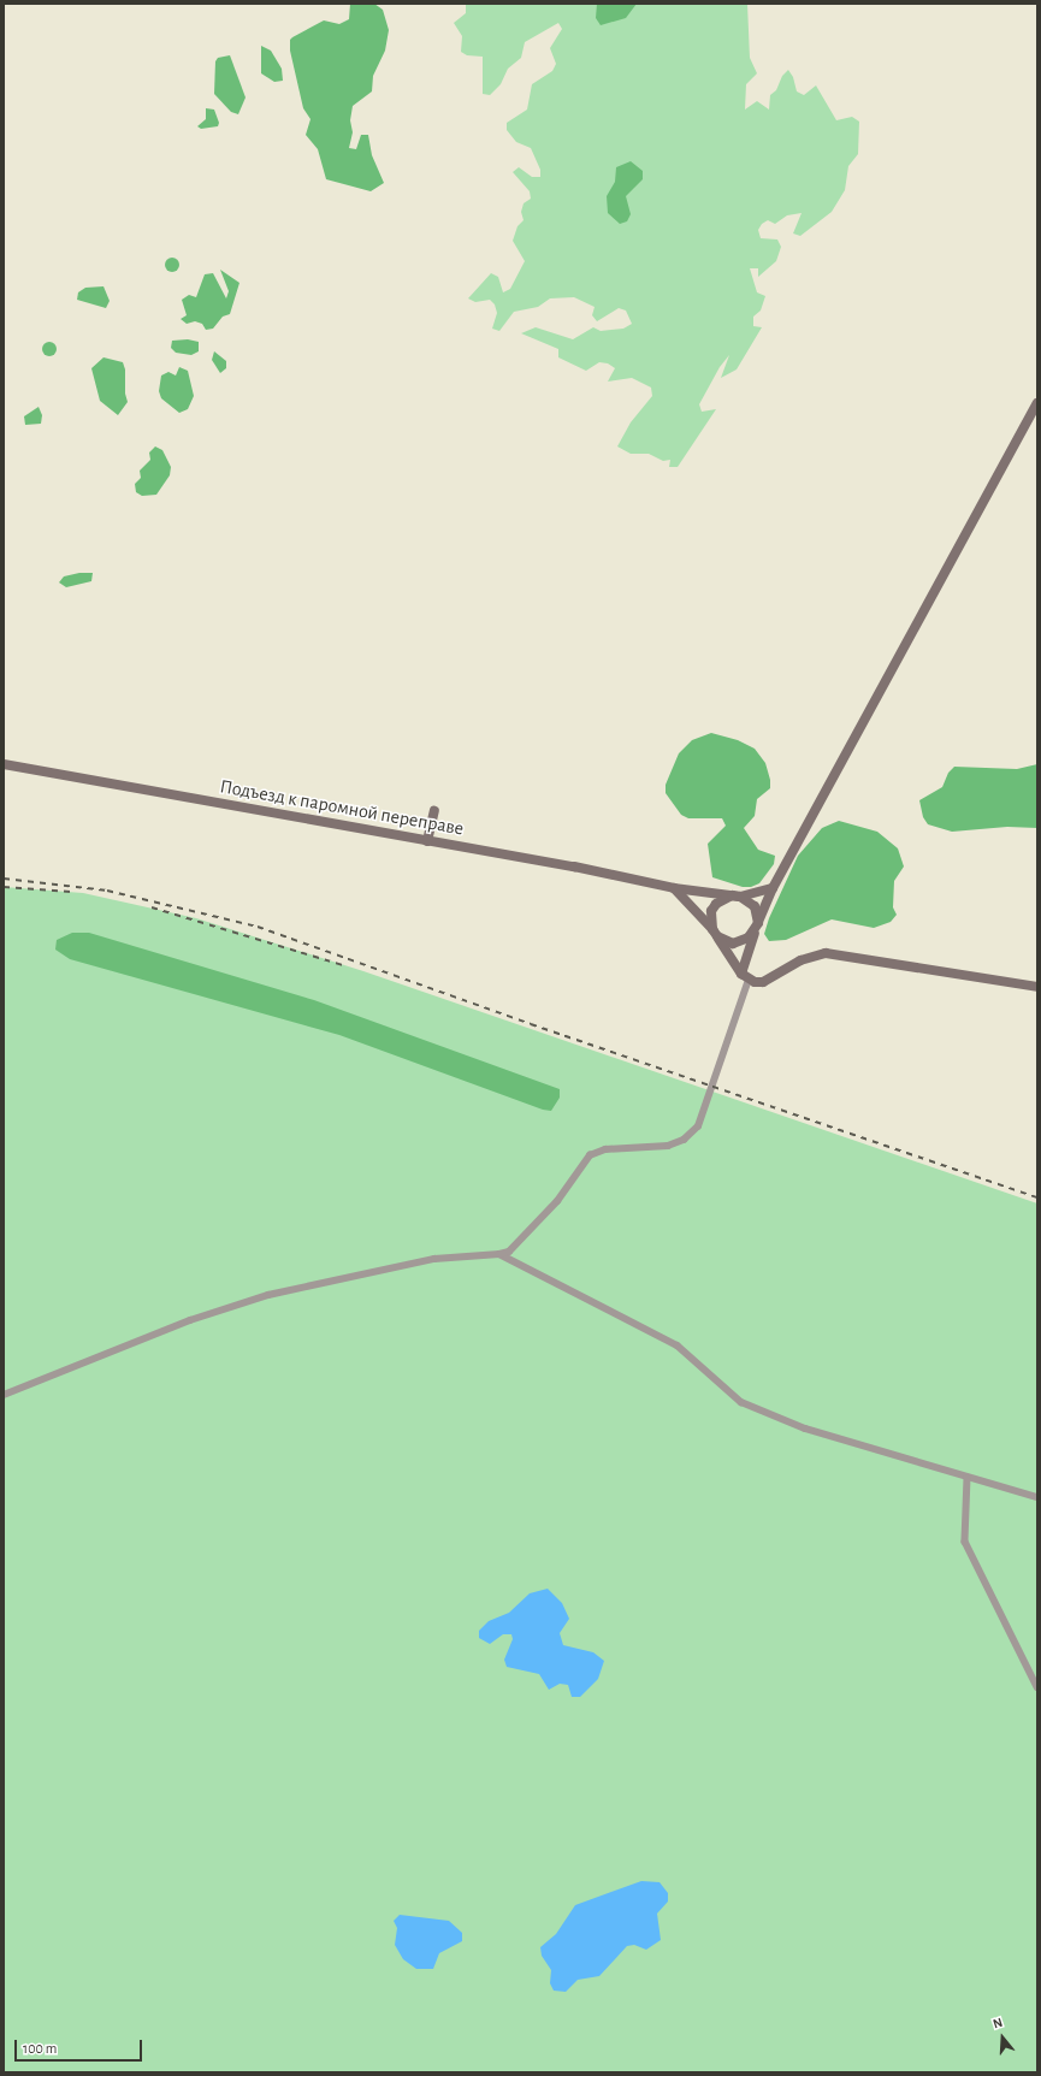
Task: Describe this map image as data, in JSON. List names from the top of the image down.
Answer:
{
  "streets": {
    "street": ["Подъезд к паромной переправе"]
  },
  "scale_bar": "100 m",
  "north": "top"
}
